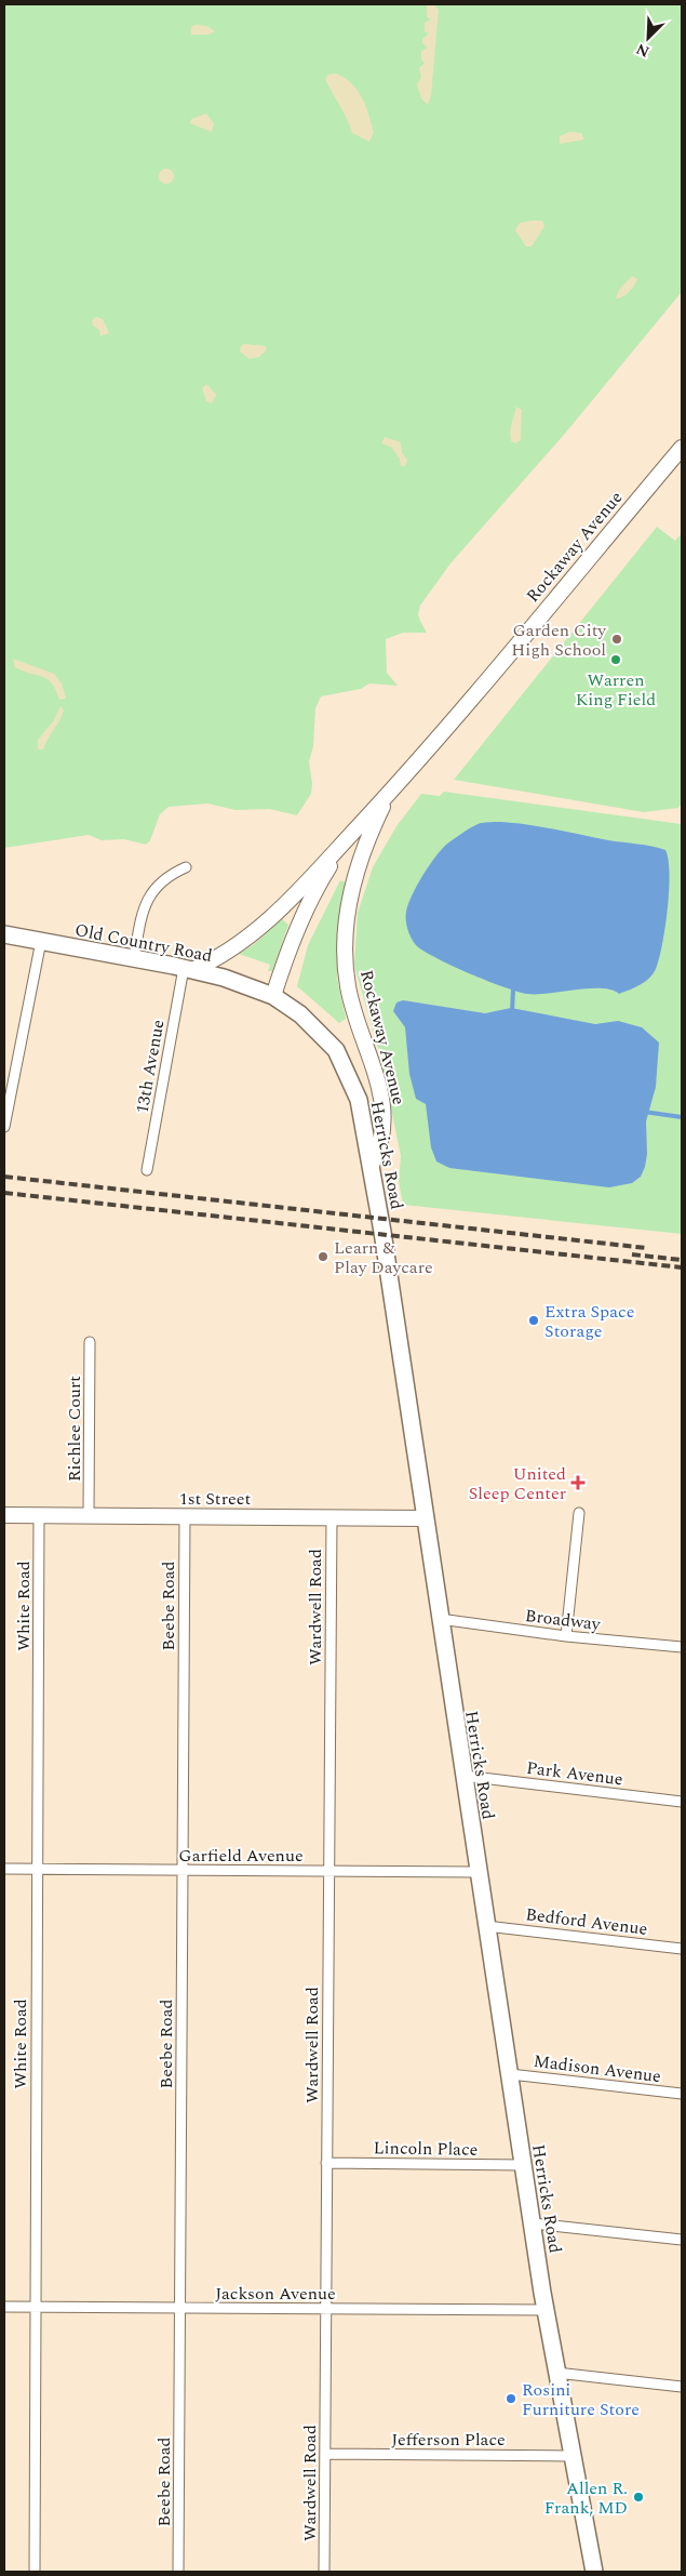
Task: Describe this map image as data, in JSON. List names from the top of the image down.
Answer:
{
  "streets": {
    "main road": [
      "Rockaway Avenue",
      "Old Country Road",
      "Herricks Road",
      "1st Street"
    ],
    "street": [
      "13th Avenue",
      "Richlee Court",
      "White Road",
      "Beebe Road",
      "Wardwell Road",
      "Broadway",
      "Park Avenue",
      "Garfield Avenue",
      "Bedford Avenue",
      "Madison Avenue",
      "Lincoln Place",
      "Jackson Avenue",
      "Jefferson Place"
    ]
  },
  "crossings": [
    ["Rockaway Avenue", "Old Country Road"],
    ["Rockaway Avenue", "13th Avenue"],
    ["Rockaway Avenue", "Herricks Road"],
    ["Old Country Road", "13th Avenue"],
    ["Old Country Road", "Herricks Road"],
    ["Herricks Road", "1st Street"],
    ["Herricks Road", "Broadway"],
    ["Herricks Road", "Park Avenue"],
    ["Herricks Road", "Garfield Avenue"],
    ["Herricks Road", "Bedford Avenue"],
    ["Herricks Road", "Madison Avenue"],
    ["Herricks Road", "Lincoln Place"],
    ["Herricks Road", "Jackson Avenue"],
    ["Herricks Road", "Jefferson Place"],
    ["Richlee Court", "1st Street"],
    ["1st Street", "White Road"],
    ["1st Street", "Beebe Road"],
    ["1st Street", "Wardwell Road"],
    ["White Road", "Garfield Avenue"],
    ["White Road", "Jackson Avenue"],
    ["Beebe Road", "Garfield Avenue"],
    ["Beebe Road", "Jackson Avenue"],
    ["Wardwell Road", "Garfield Avenue"],
    ["Wardwell Road", "Lincoln Place"],
    ["Wardwell Road", "Jackson Avenue"],
    ["Wardwell Road", "Jefferson Place"]
  ],
  "places": {
    "other": [
      "Garden City High School",
      "Warren King Field",
      "Learn & Play Daycare",
      "Extra Space Storage",
      "Rosini Furniture Store",
      "Allen R. Frank, MD"
    ],
    "health": ["United Sleep Center"]
  },
  "north": "bottom left"
}
